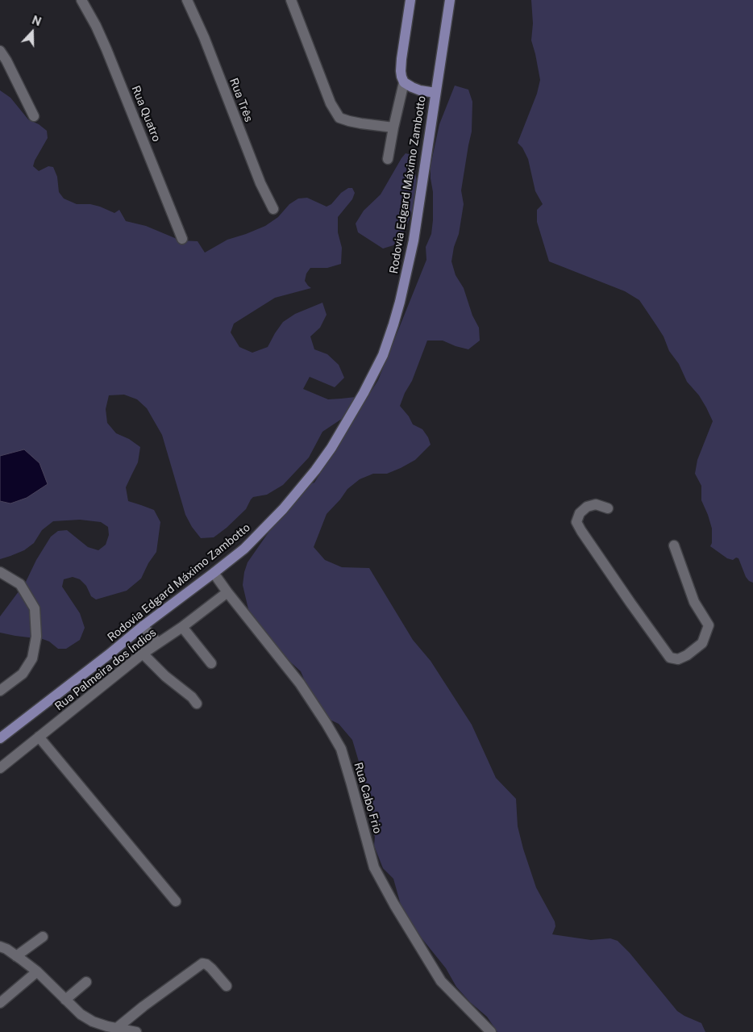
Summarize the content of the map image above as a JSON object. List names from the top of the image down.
{
  "streets": {
    "main road": ["Rodovia Edgard Máximo Zambotto"],
    "street": [
      "Rua Três",
      "Rua Quatro",
      "Rua Palmeira dos Índios",
      "Rua Cabo Frio"
    ]
  },
  "crossings": [
    ["Rodovia Edgard Máximo Zambotto", "Rua Cabo Frio"],
    ["Rua Palmeira dos Índios", "Rua Cabo Frio"]
  ],
  "north": "top"
}
